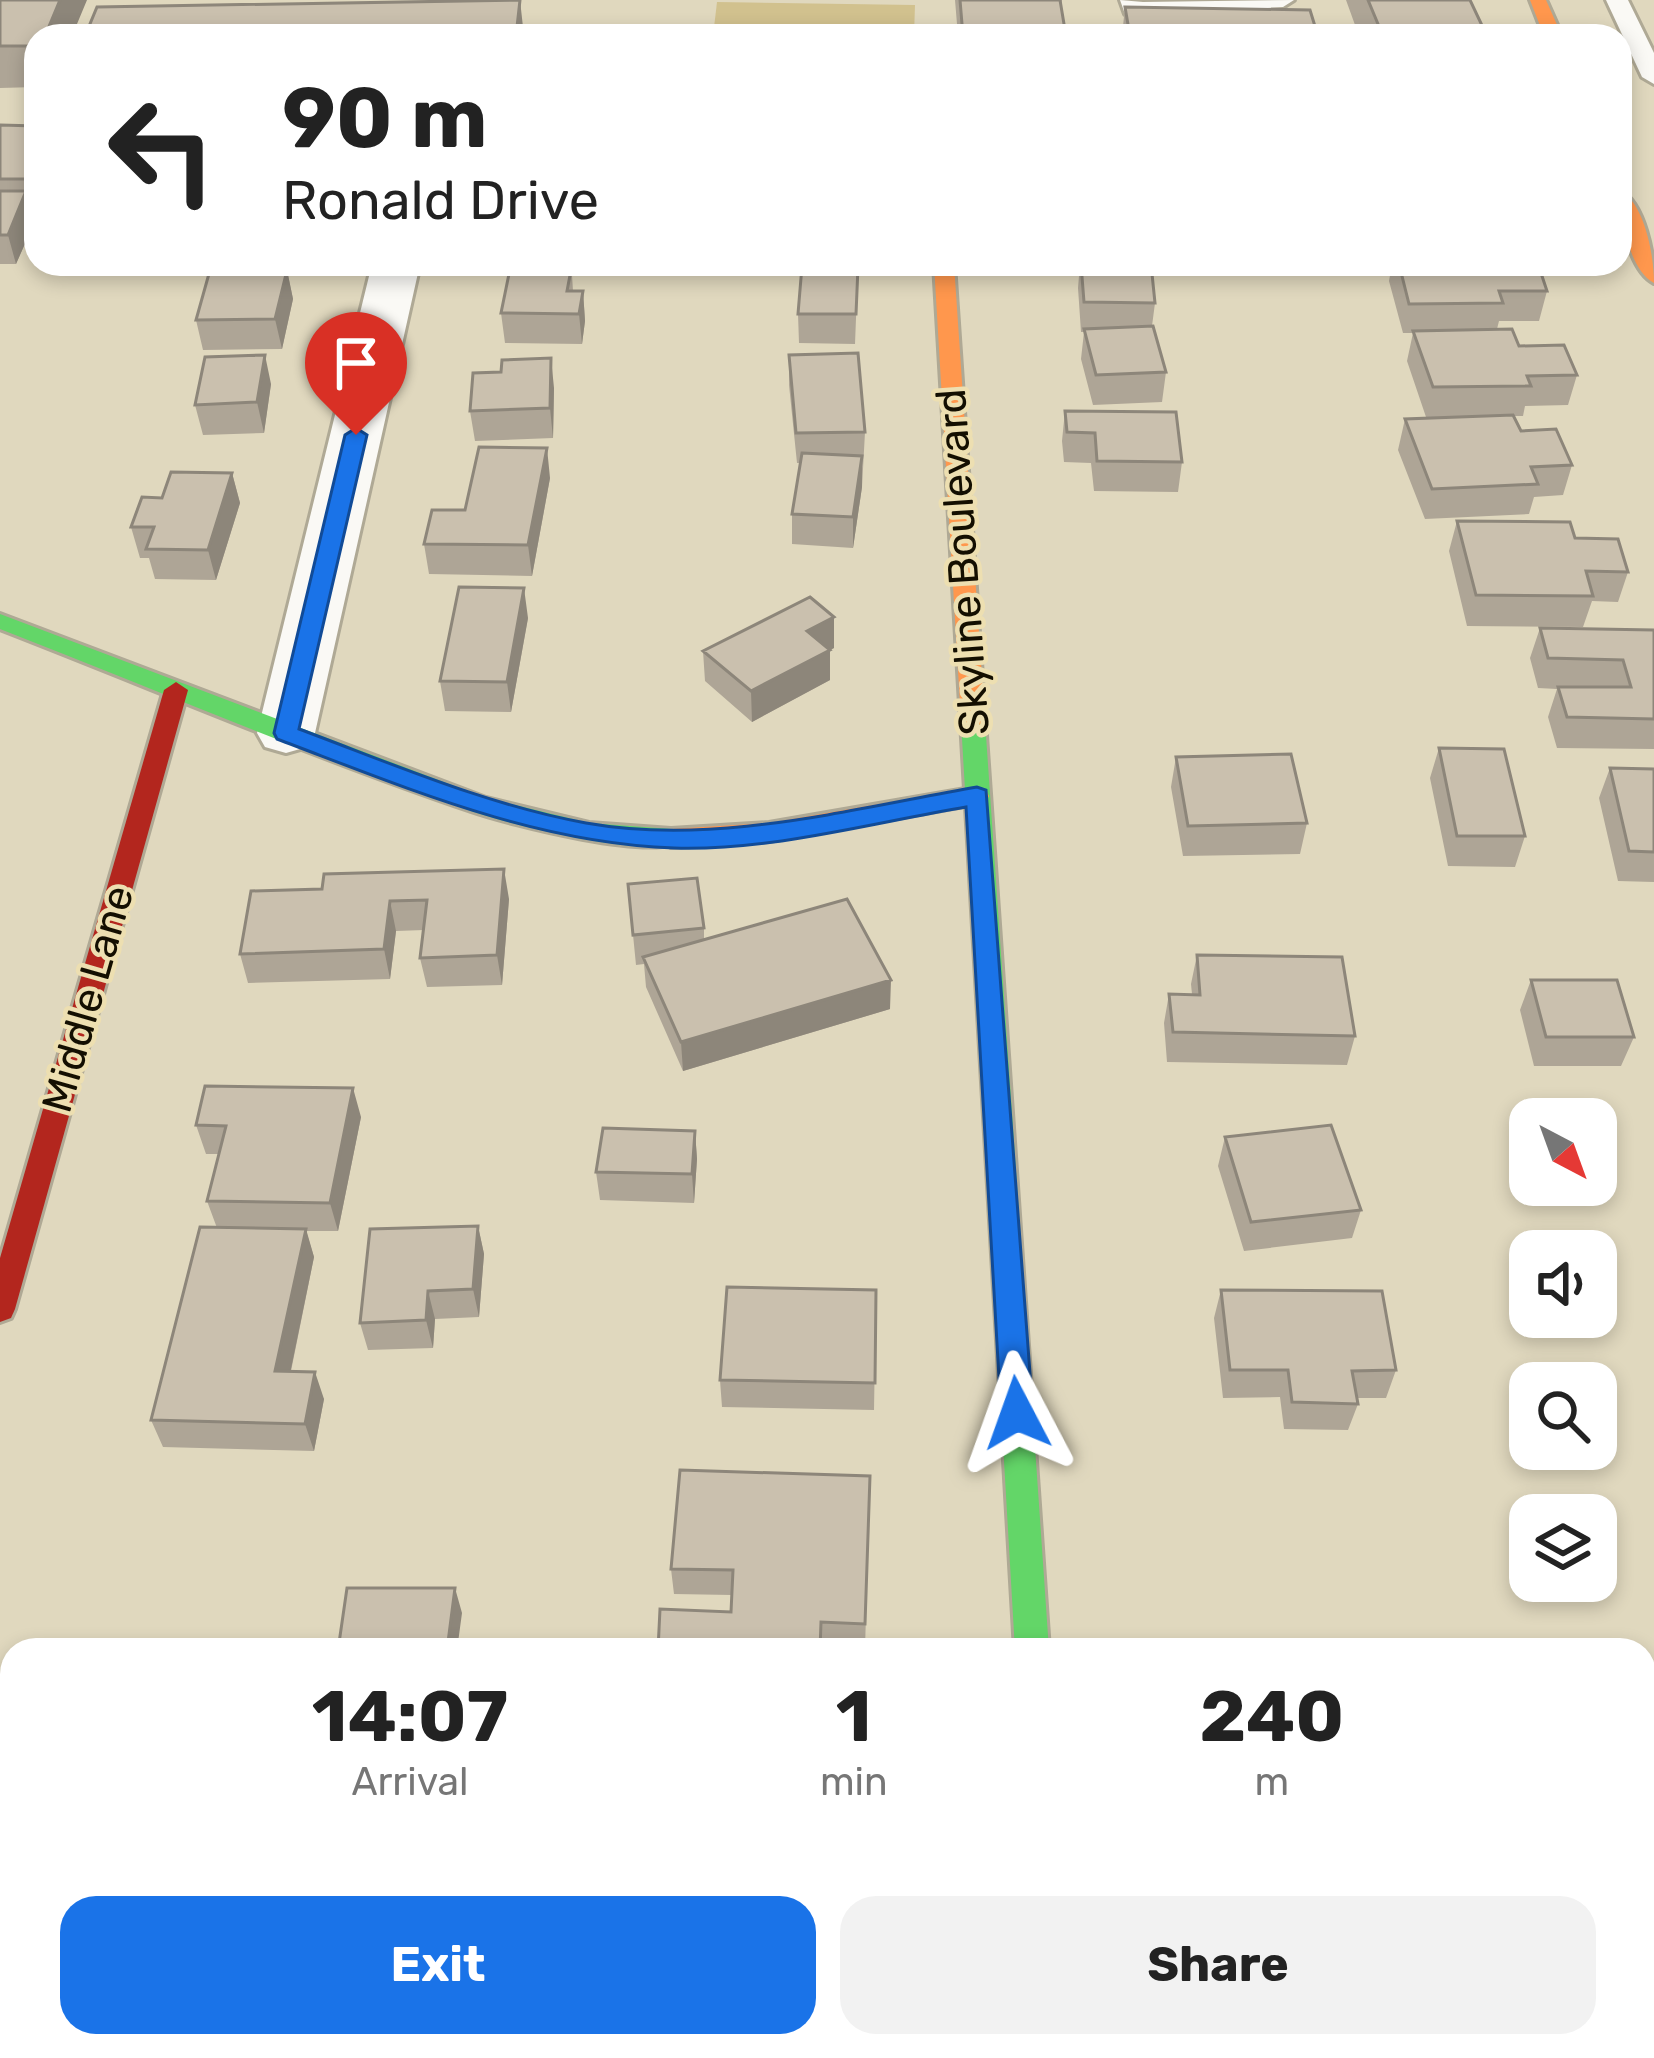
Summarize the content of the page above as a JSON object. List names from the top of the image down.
{
  "streets": {
    "street": ["Skyline Boulevard", "Middle Lane"]
  },
  "north": "bottom right",
  "page": {
    "turn": ["90 m", "Ronald Drive"],
    "eta": [
      "14:07",
      "Arrival",
      "1",
      "min",
      "240",
      "m"
    ],
    "buttons": ["Exit", "Share"]
  }
}
